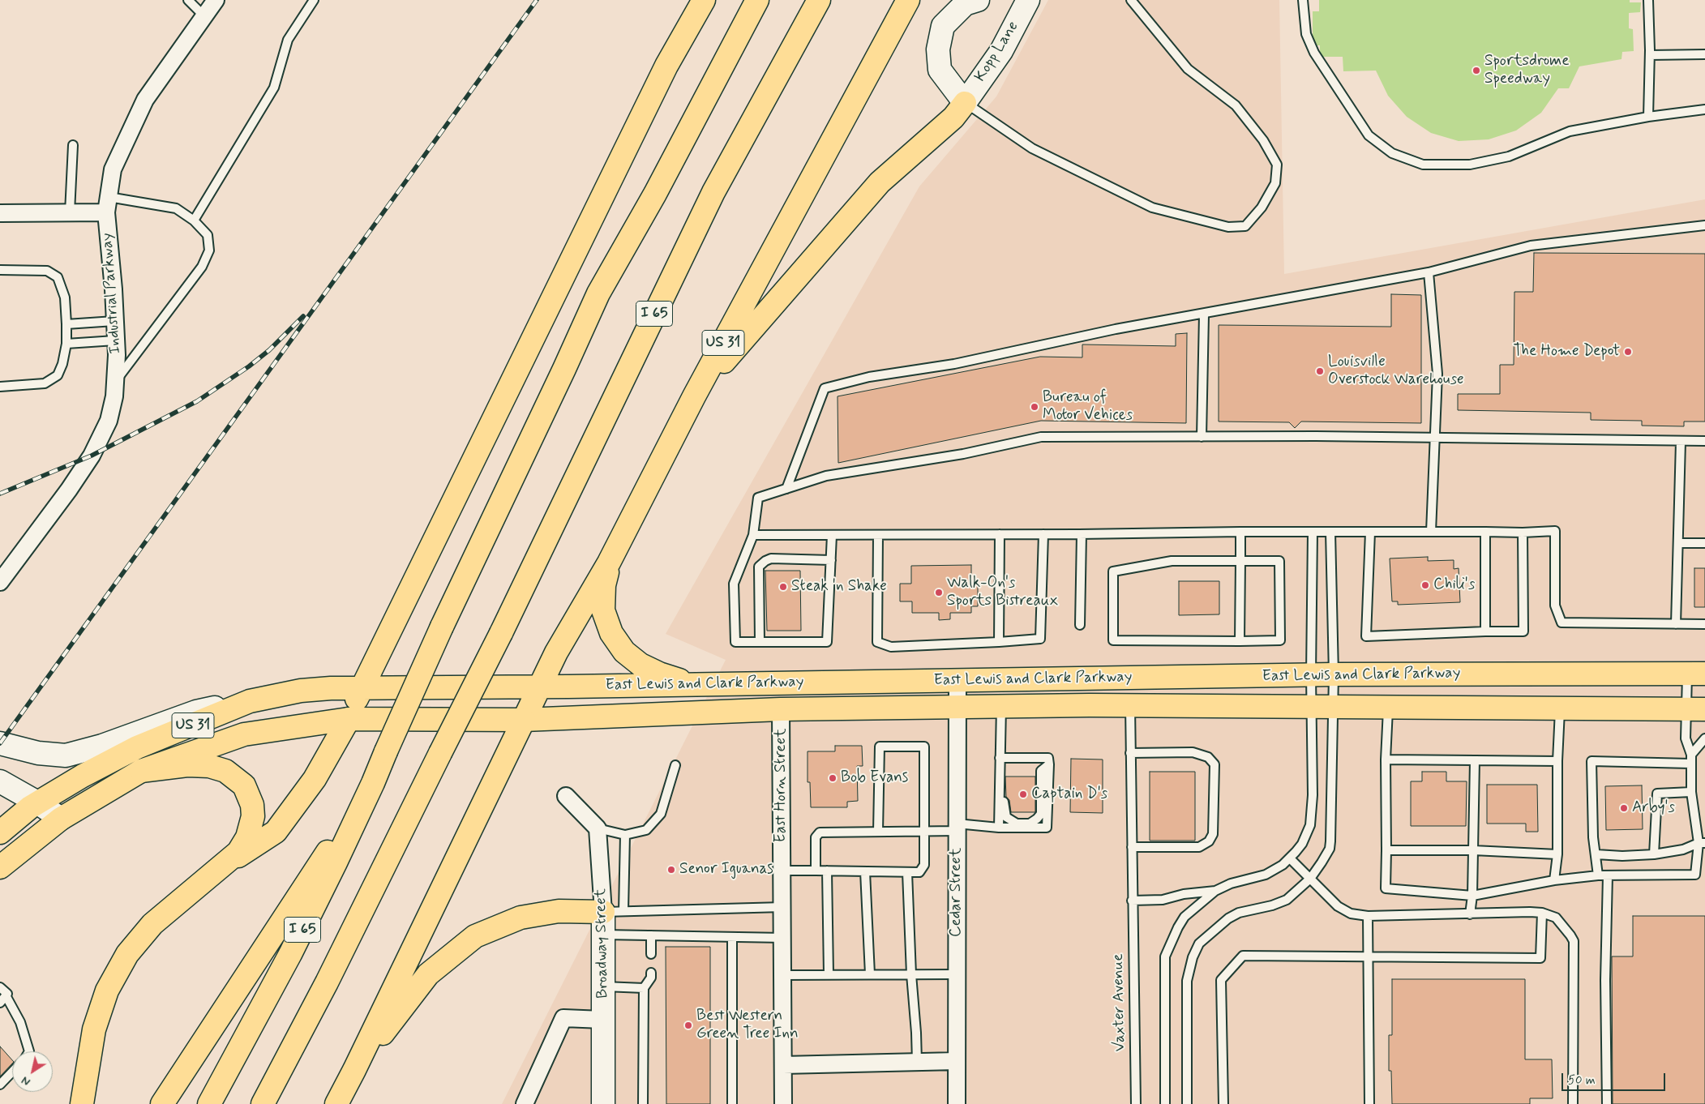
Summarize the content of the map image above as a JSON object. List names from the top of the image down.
{
  "streets": {
    "main road": ["I 65", "US 31", "East Lewis and Clark Parkway"],
    "street": [
      "Kopp Lane",
      "Industrial Parkway",
      "East Horn Street",
      "Cedar Street",
      "Broadway Street"
    ],
    "lane": ["Vaxter Avenue"]
  },
  "crossings": [
    ["US 31", "East Lewis and Clark Parkway"],
    ["East Lewis and Clark Parkway", "East Horn Street"],
    ["East Lewis and Clark Parkway", "Cedar Street"],
    ["East Lewis and Clark Parkway", "Vaxter Avenue"]
  ],
  "places": [
    "Sportsdrome Speedway",
    "The Home Depot",
    "Louisville Overstock Warehouse",
    "Bureau of Motor Vehices",
    "Chili's",
    "Steak 'n Shake",
    "Walk-On's Sports Bistreaux",
    "Bob Evans",
    "Captain D's",
    "Arby's",
    "Senor Iguanas",
    "Best Western Green Tree Inn"
  ],
  "scale_bar": "50 m",
  "north": "bottom left"
}
